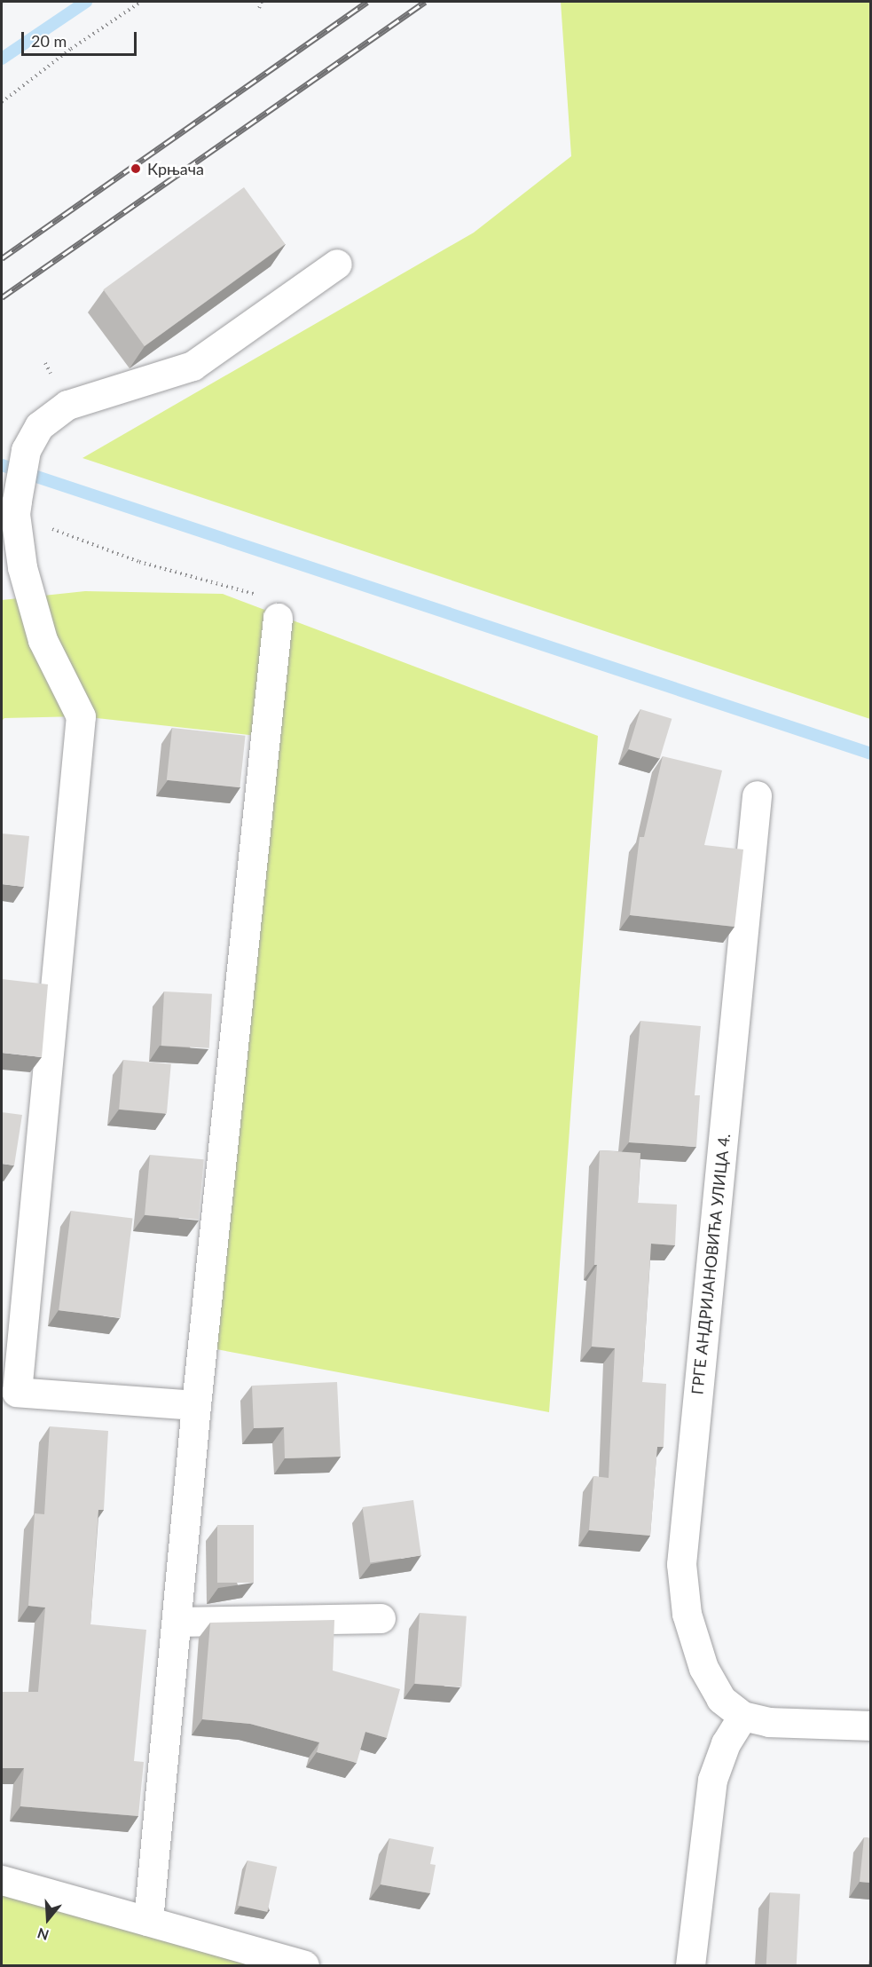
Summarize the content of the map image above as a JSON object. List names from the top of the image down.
{
  "streets": {
    "street": ["ГРГЕ АНДРИЈАНОВИЋА УЛИЦА 4."]
  },
  "places": ["Крњача"],
  "scale_bar": "20 m",
  "north": "bottom"
}
